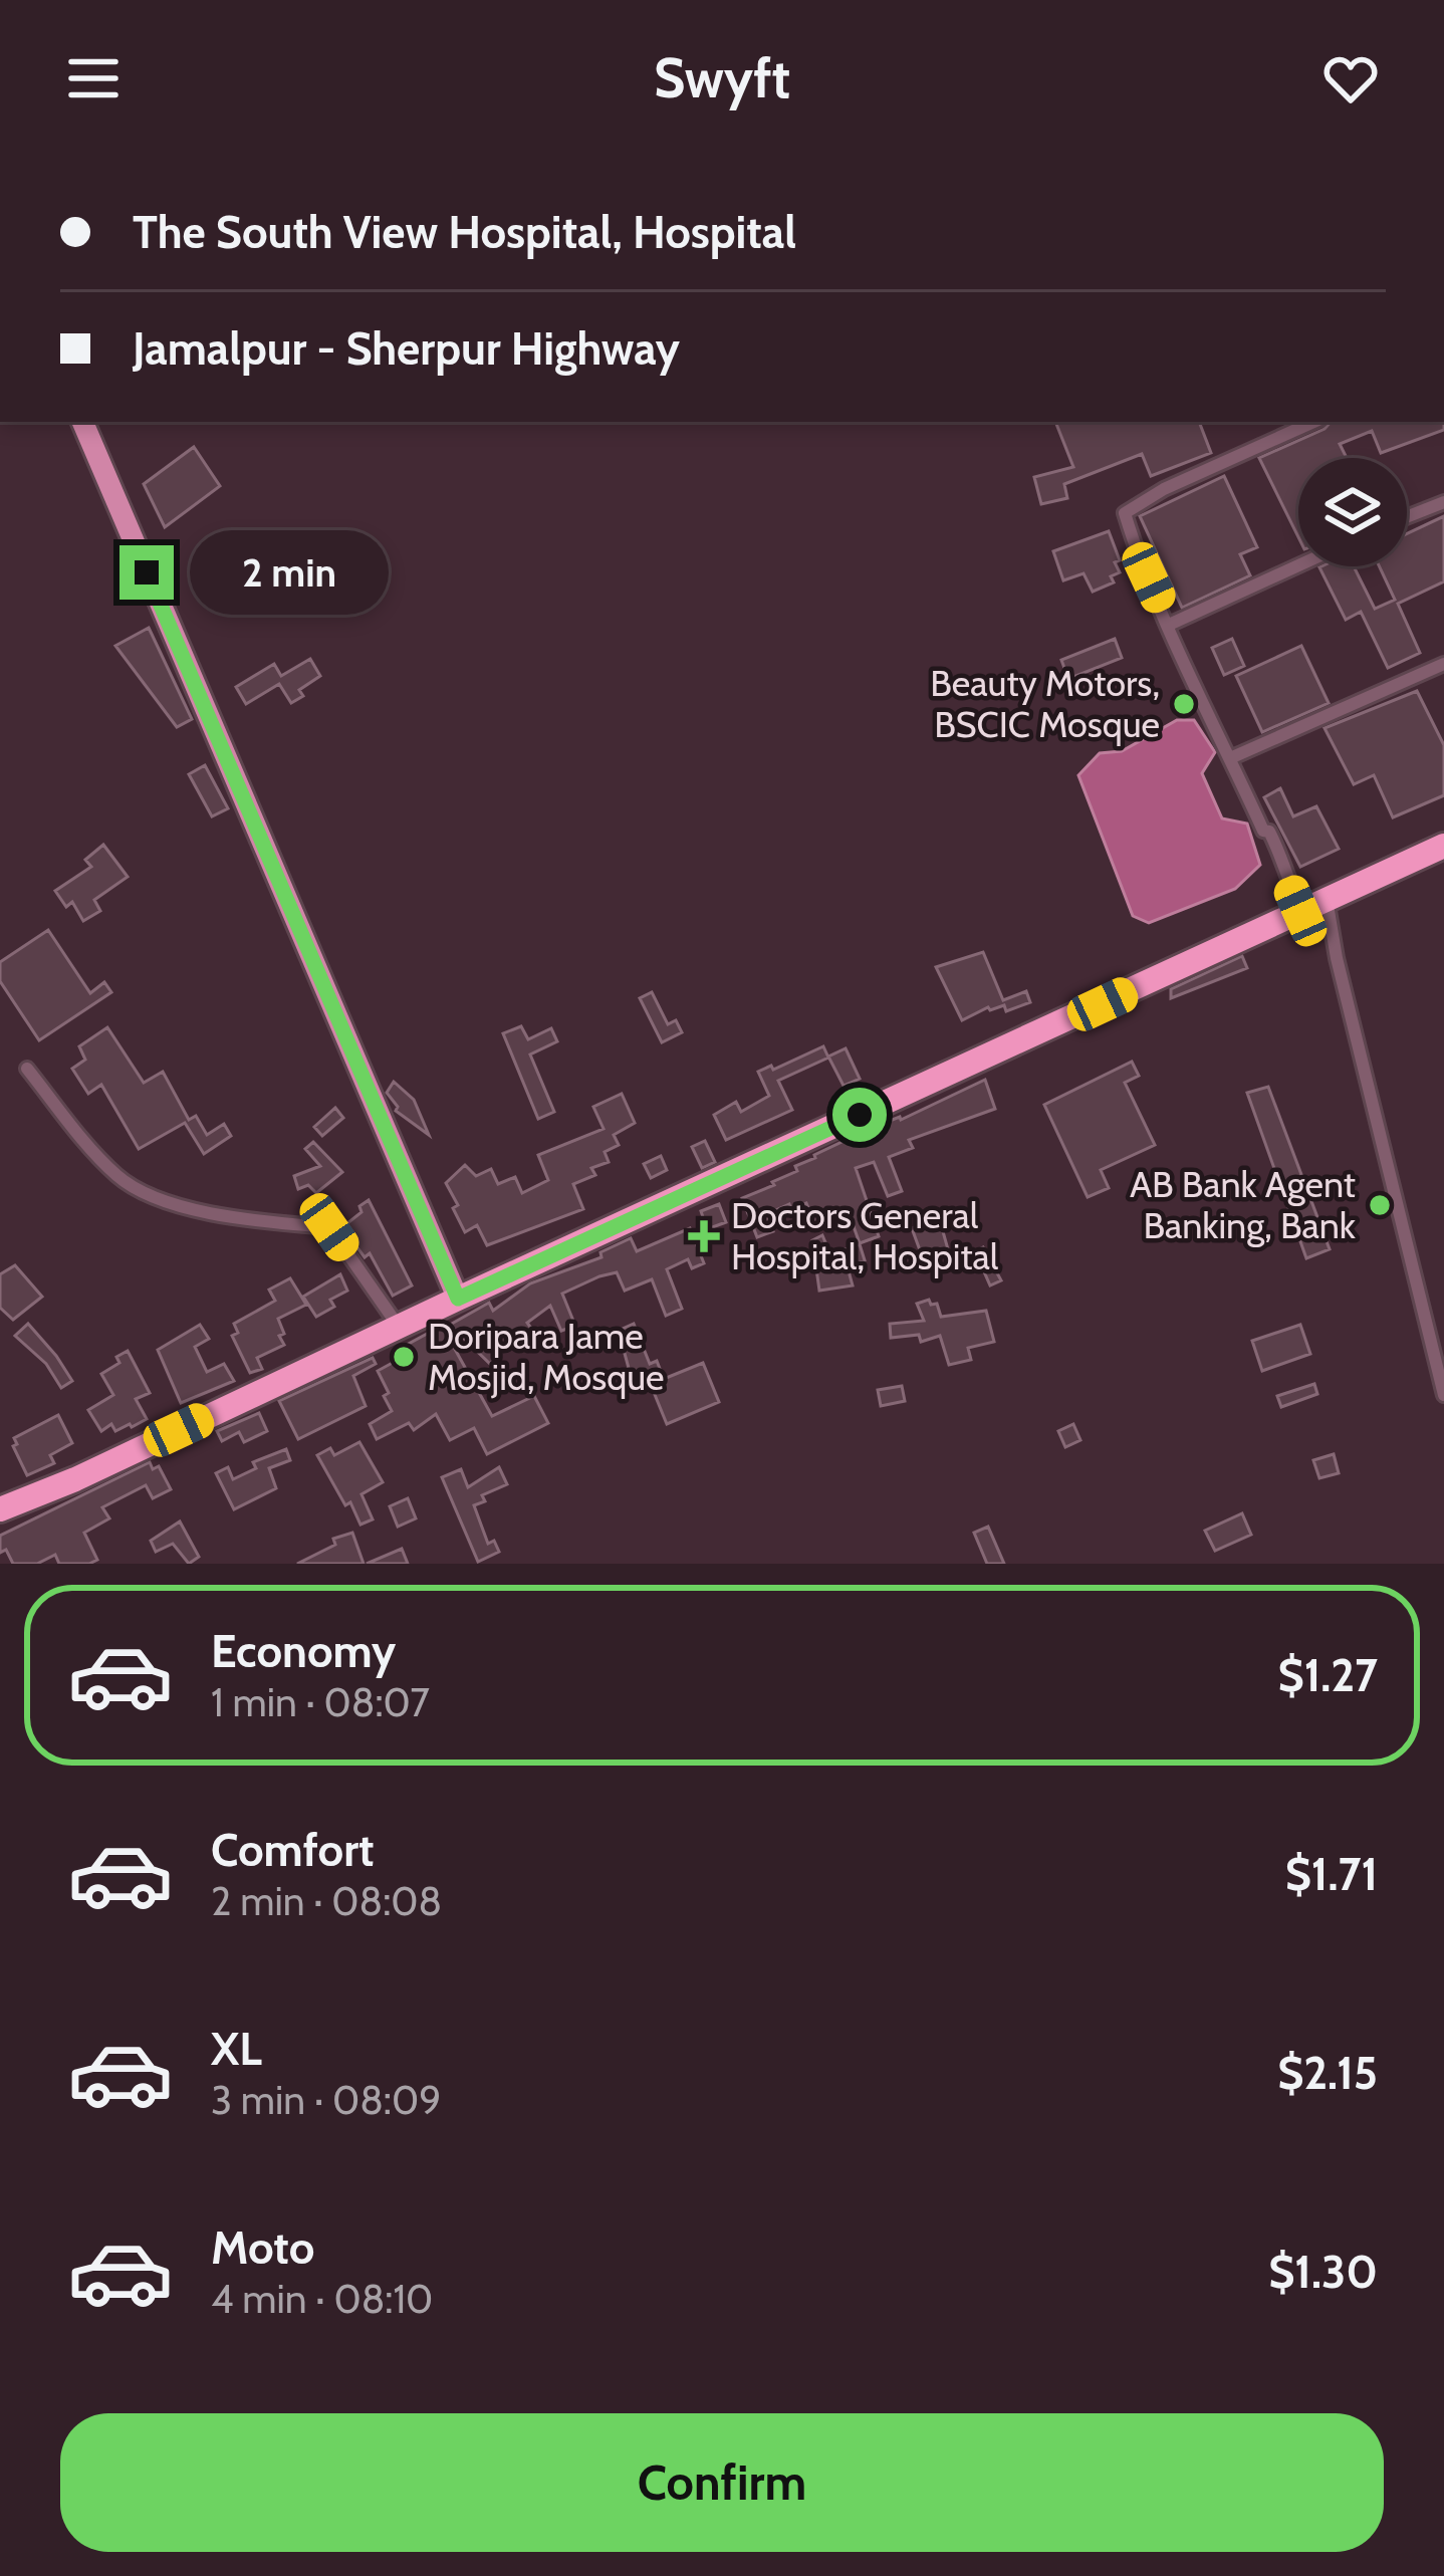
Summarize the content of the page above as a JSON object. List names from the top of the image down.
{
  "places": {
    "other": ["Beauty Motors, BSCIC Mosque", "AB Bank Agent Banking, Bank", "Doripara Jame Mosjid, Mosque"],
    "health": ["Doctors General Hospital, Hospital"]
  },
  "page": {
    "header": "Swyft",
    "banner": ["The South View Hospital, Hospital", "Jamalpur - Sherpur Highway"],
    "bubble": "2 min",
    "list": [
      {
        "name": "Economy",
        "note": "1 min · 08:07",
        "value": "$1.27"
      },
      {
        "name": "Comfort",
        "note": "2 min · 08:08",
        "value": "$1.71"
      },
      {
        "name": "XL",
        "note": "3 min · 08:09",
        "value": "$2.15"
      },
      {
        "name": "Moto",
        "note": "4 min · 08:10",
        "value": "$1.30"
      }
    ],
    "buttons": "Confirm"
  }
}
